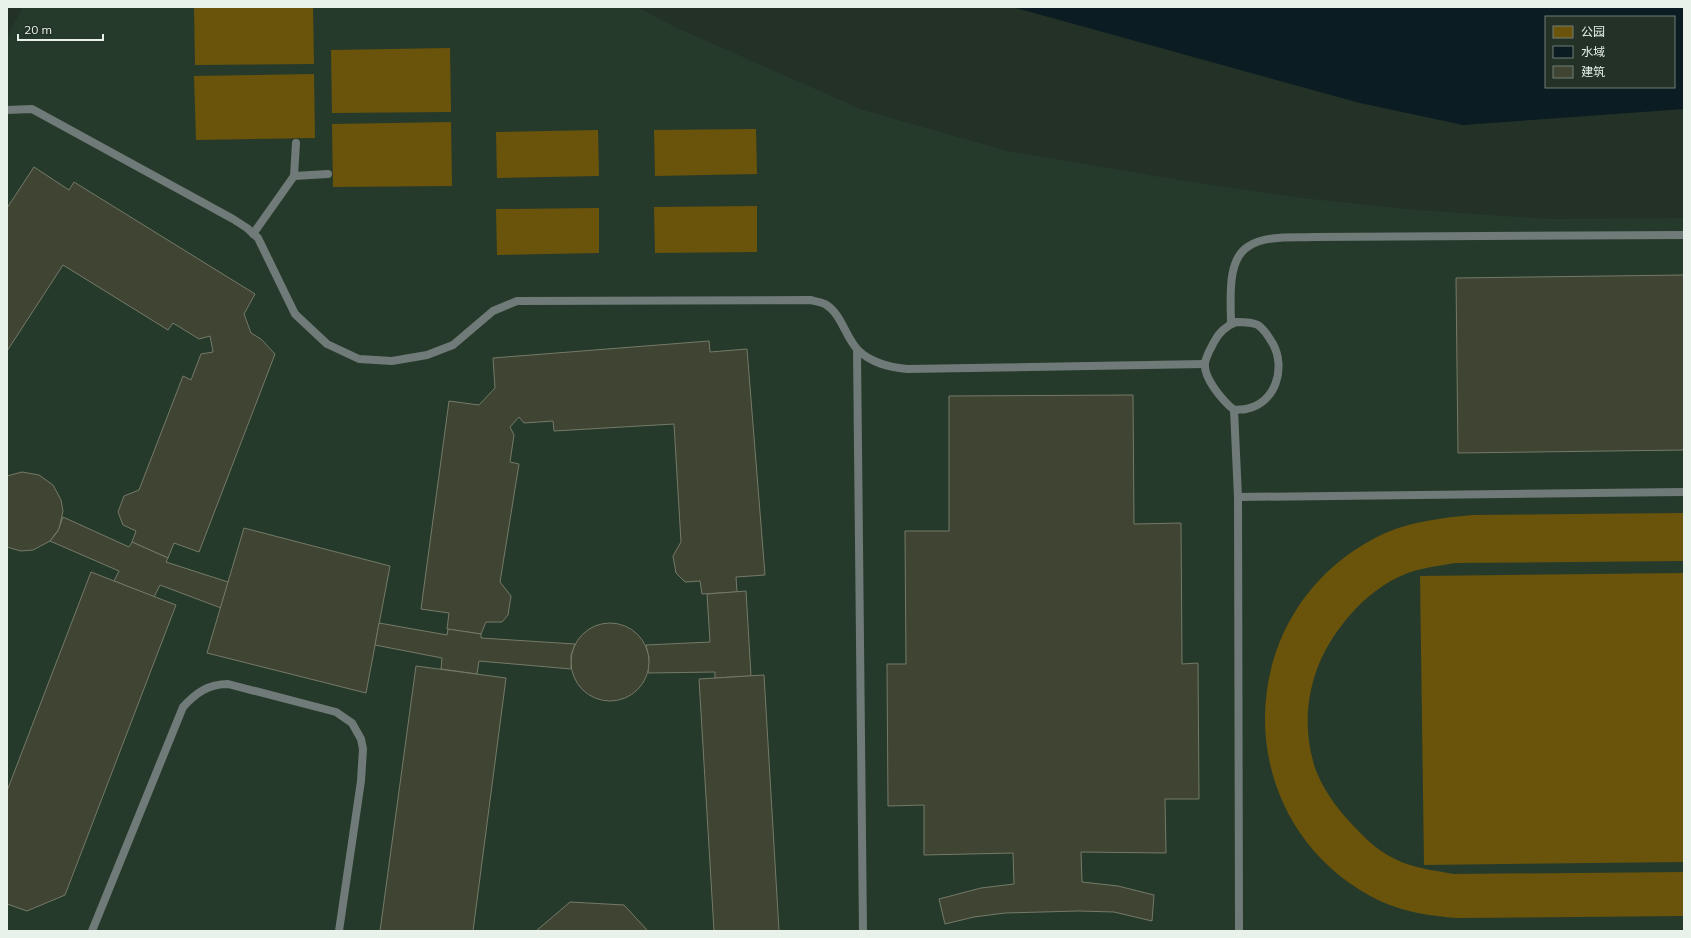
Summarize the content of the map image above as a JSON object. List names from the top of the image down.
{
  "legend": ["公园", "水域", "建筑"],
  "scale_bar": "20 m"
}
